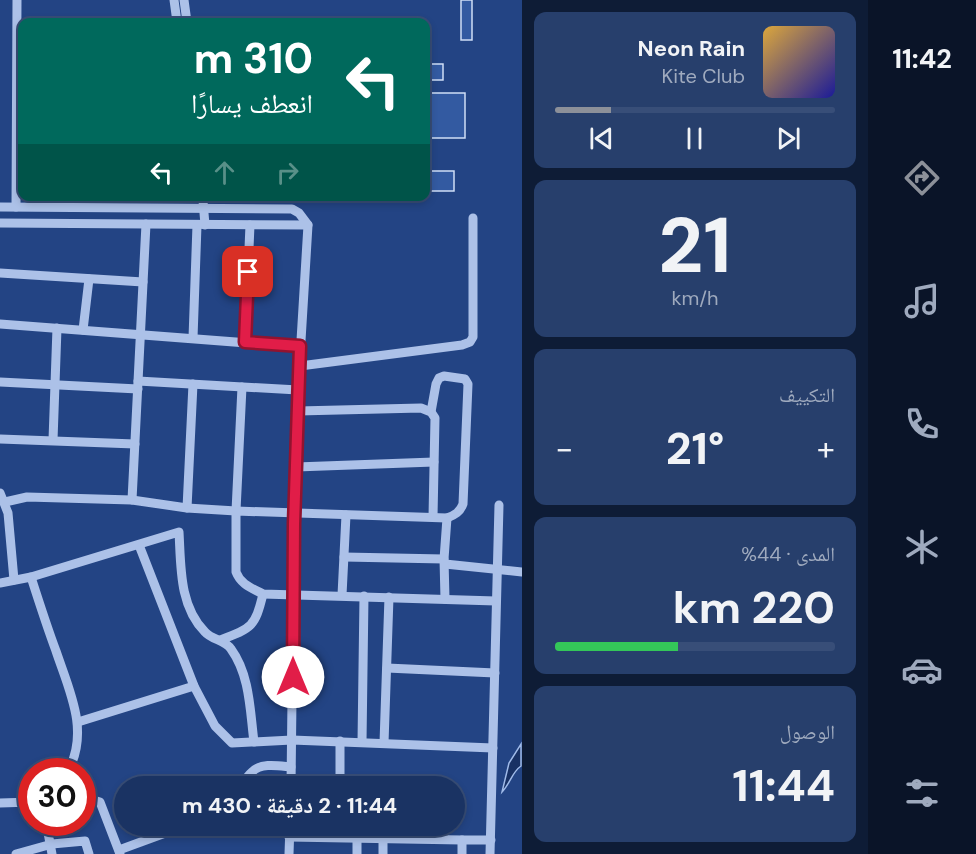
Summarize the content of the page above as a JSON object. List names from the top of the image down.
{
  "page": {
    "tabs": "11:42",
    "turn": ["310 m", "انعطف يسارًا"],
    "song": ["Neon Rain", "Kite Club"],
    "tile": [
      ["21", "km/h"],
      "التكييف",
      ["المدى · 44%", "220 km"],
      ["الوصول", "11:44"]
    ],
    "heat": ["−", "21°", "+"],
    "limit": "30",
    "trip": "11:44 · 2 دقيقة · 430 m"
  }
}
